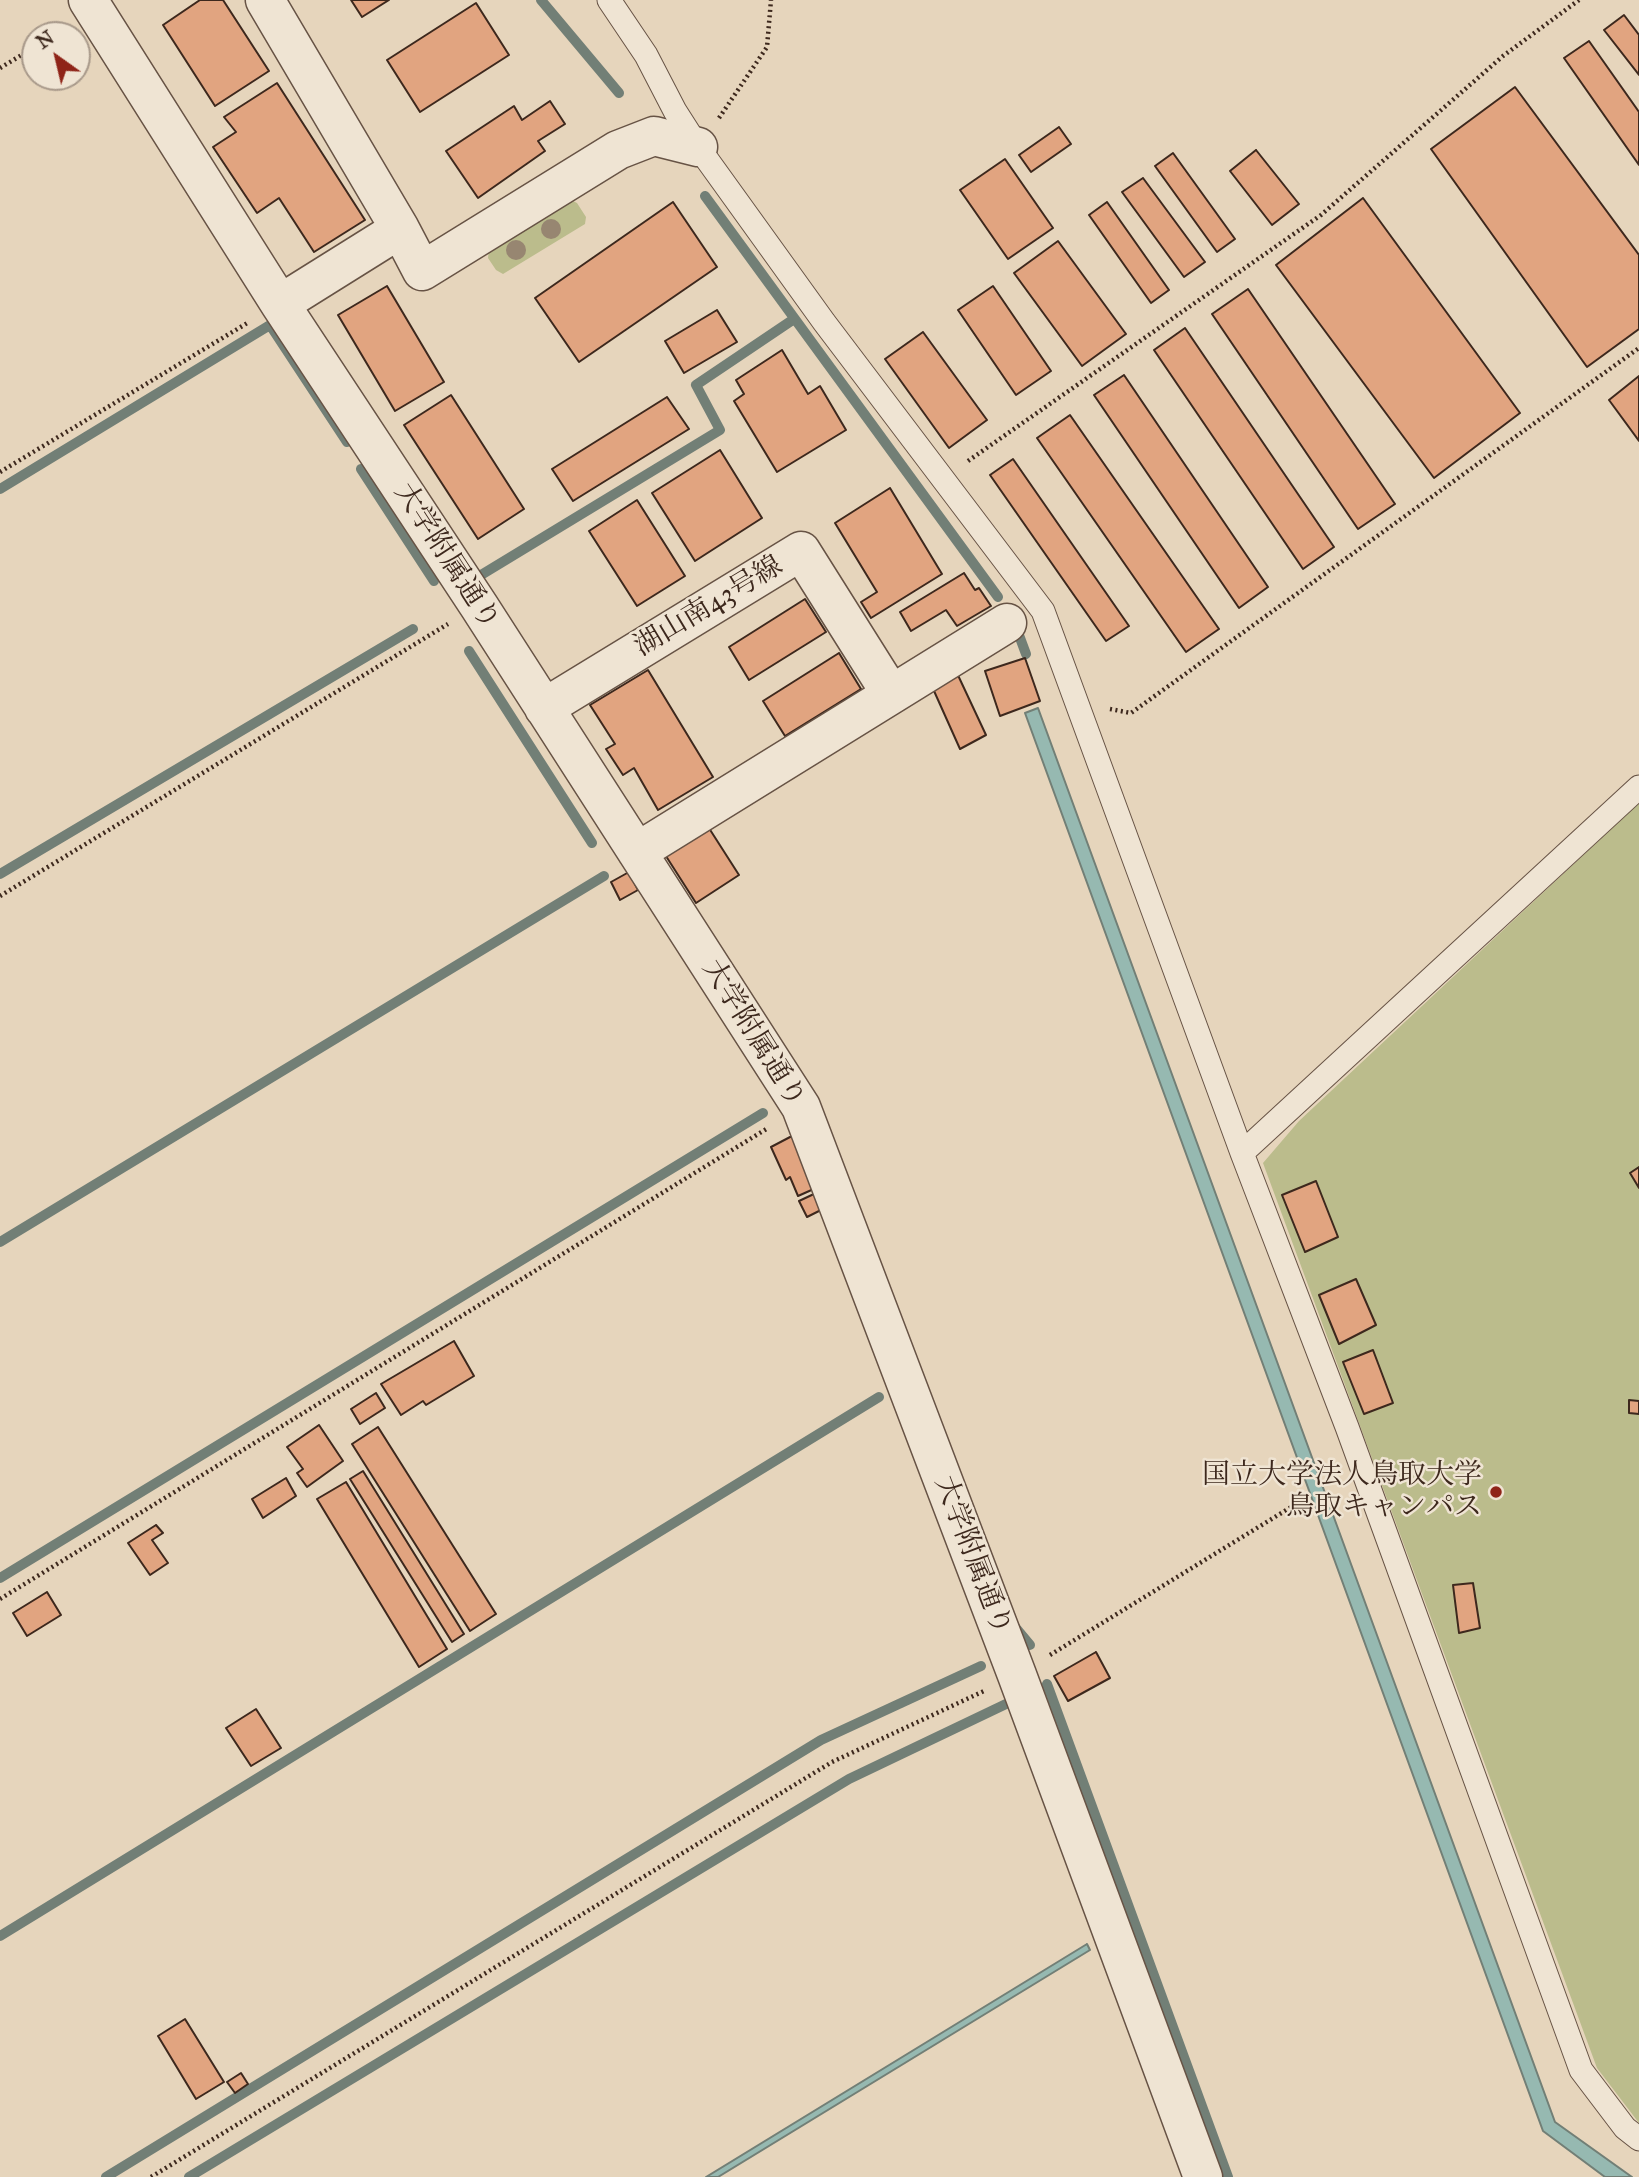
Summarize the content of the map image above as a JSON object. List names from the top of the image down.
{
  "streets": {
    "street": ["大学附属通り", "湖山南43号線"]
  },
  "crossings": [
    ["大学附属通り", "湖山南43号線"]
  ],
  "places": ["国立大学法人鳥取大学 鳥取キャンパス"],
  "north": "top left"
}
